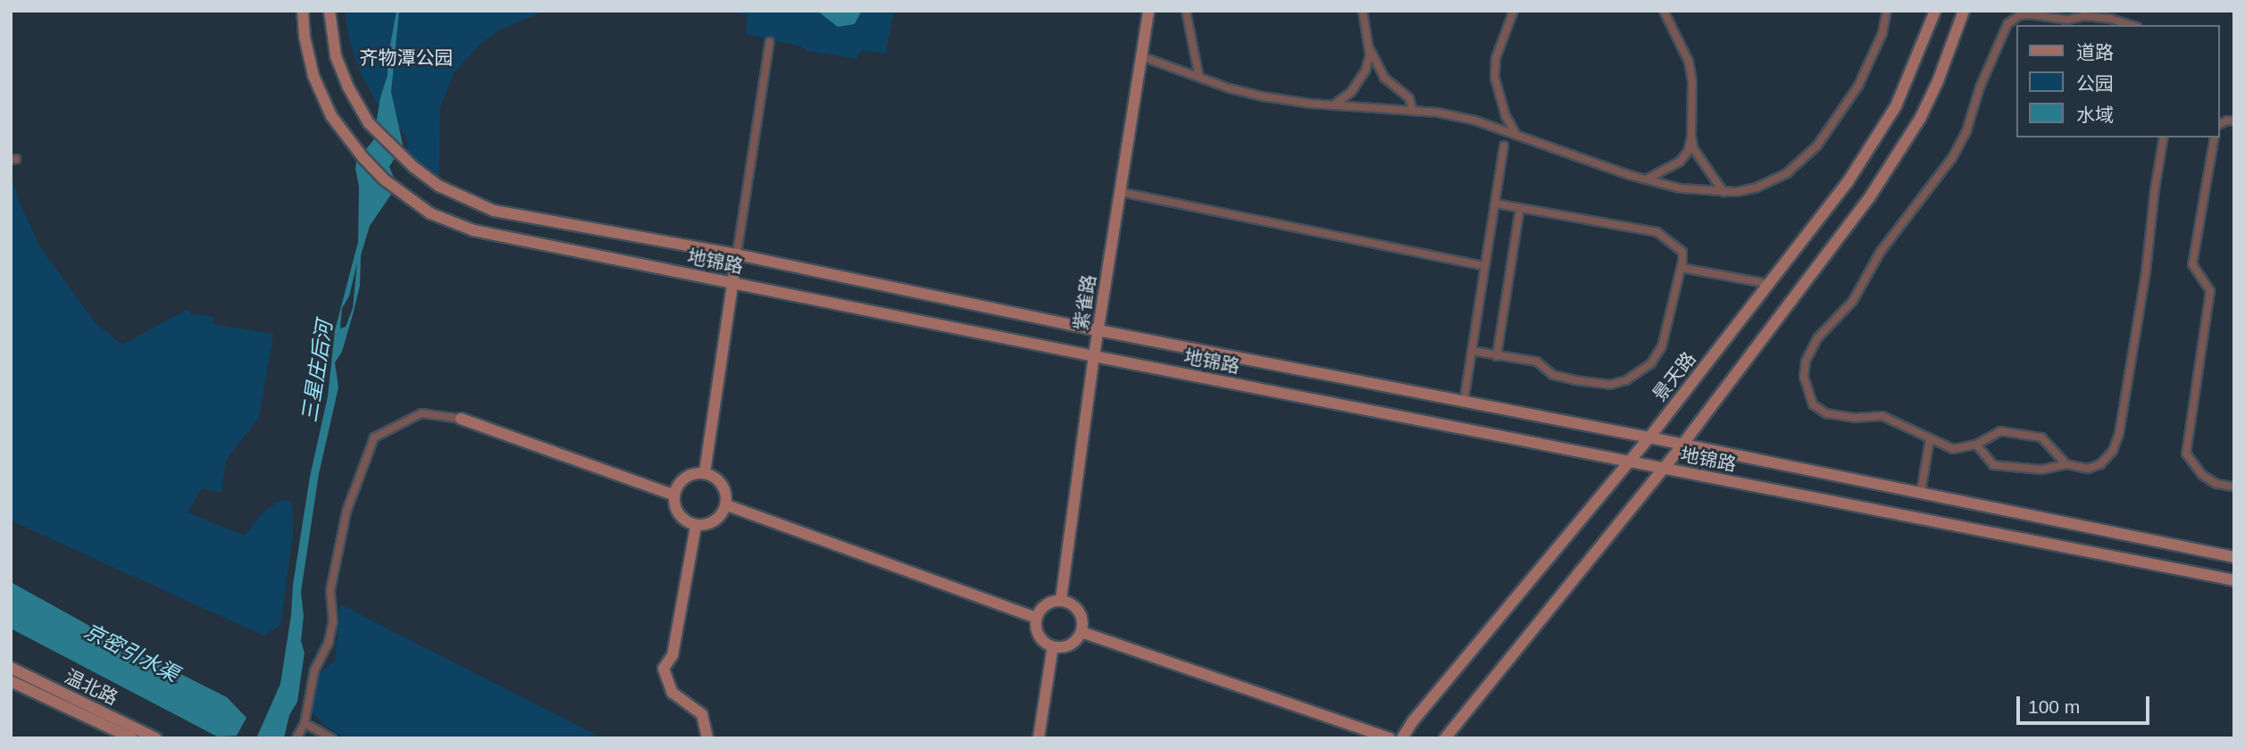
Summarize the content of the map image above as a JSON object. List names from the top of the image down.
{
  "streets": {
    "street": [
      "地锦路",
      "紫雀路",
      "景天路",
      "温北路"
    ]
  },
  "crossings": [
    ["地锦路", "紫雀路"],
    ["地锦路", "景天路"]
  ],
  "water": ["三星庄后河", "京密引水渠"],
  "parks": ["齐物潭公园"],
  "legend": ["道路", "公园", "水域"],
  "scale_bar": "100 m"
}
